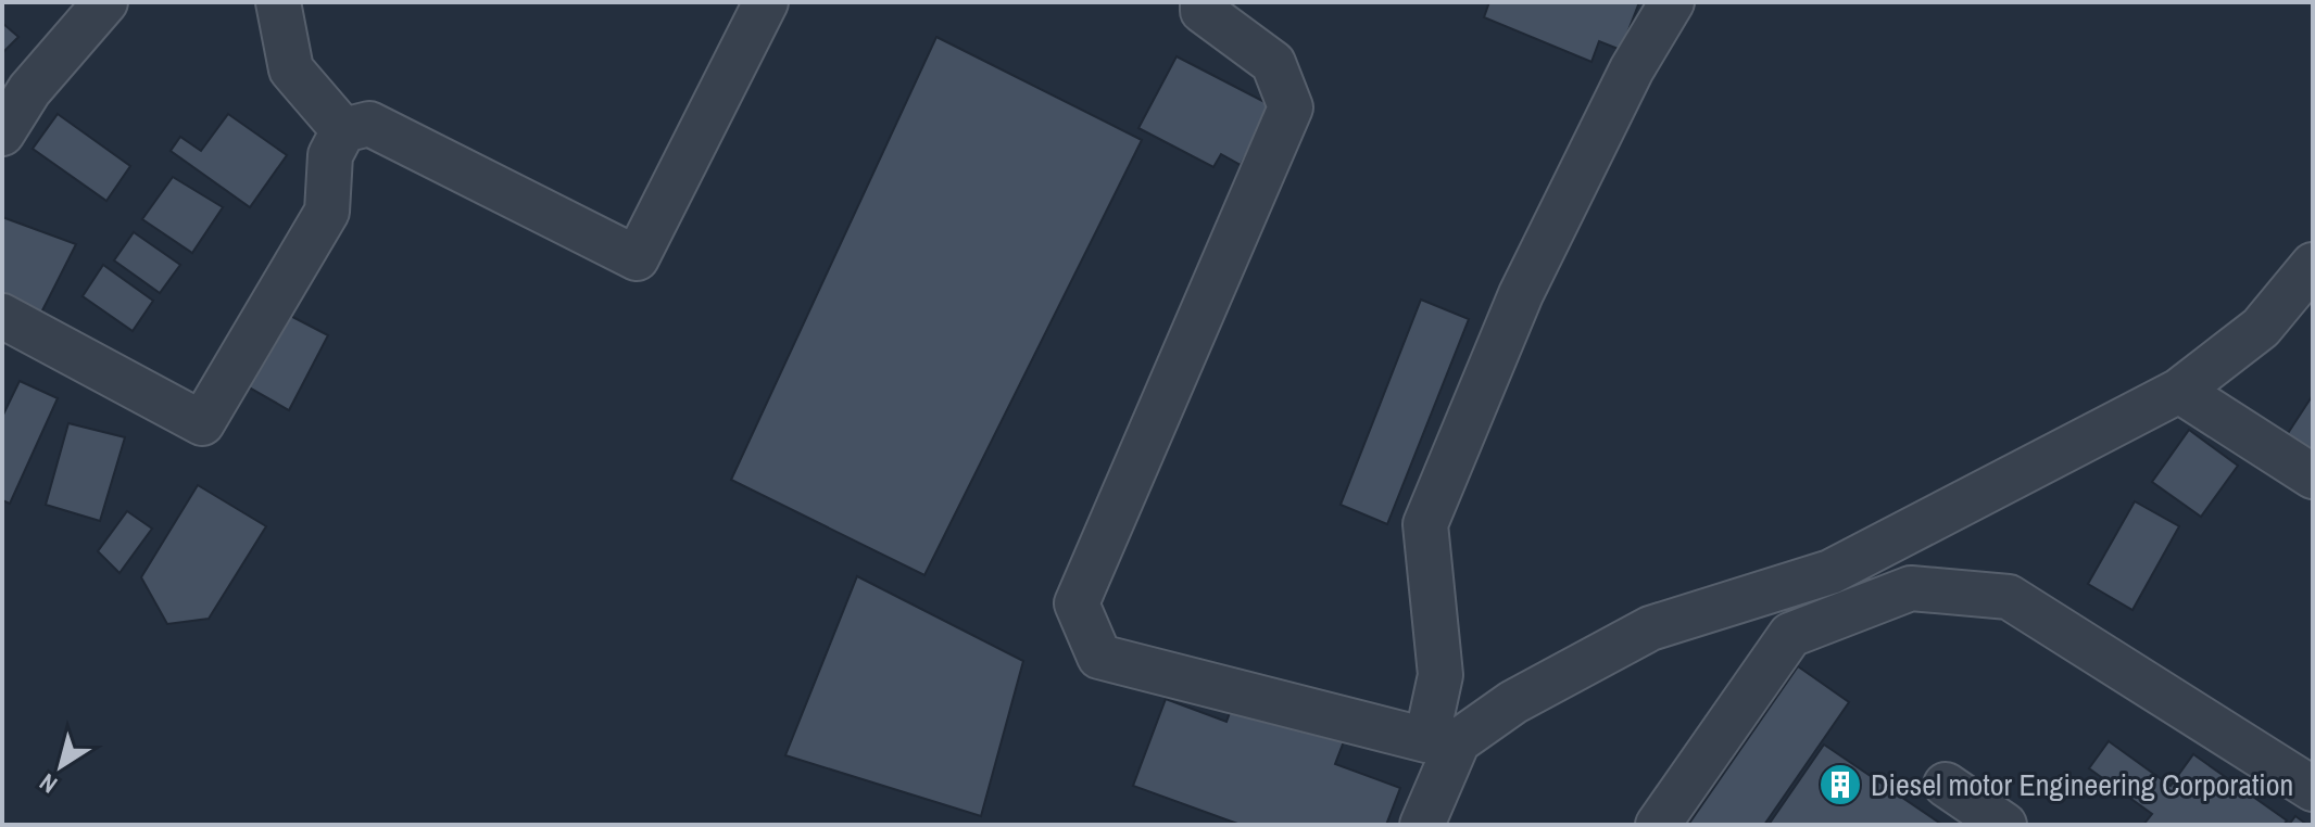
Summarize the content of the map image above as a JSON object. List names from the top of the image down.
{
  "places": {
    "building": ["Diesel motor Engineering Corporation"]
  },
  "north": "bottom left"
}
